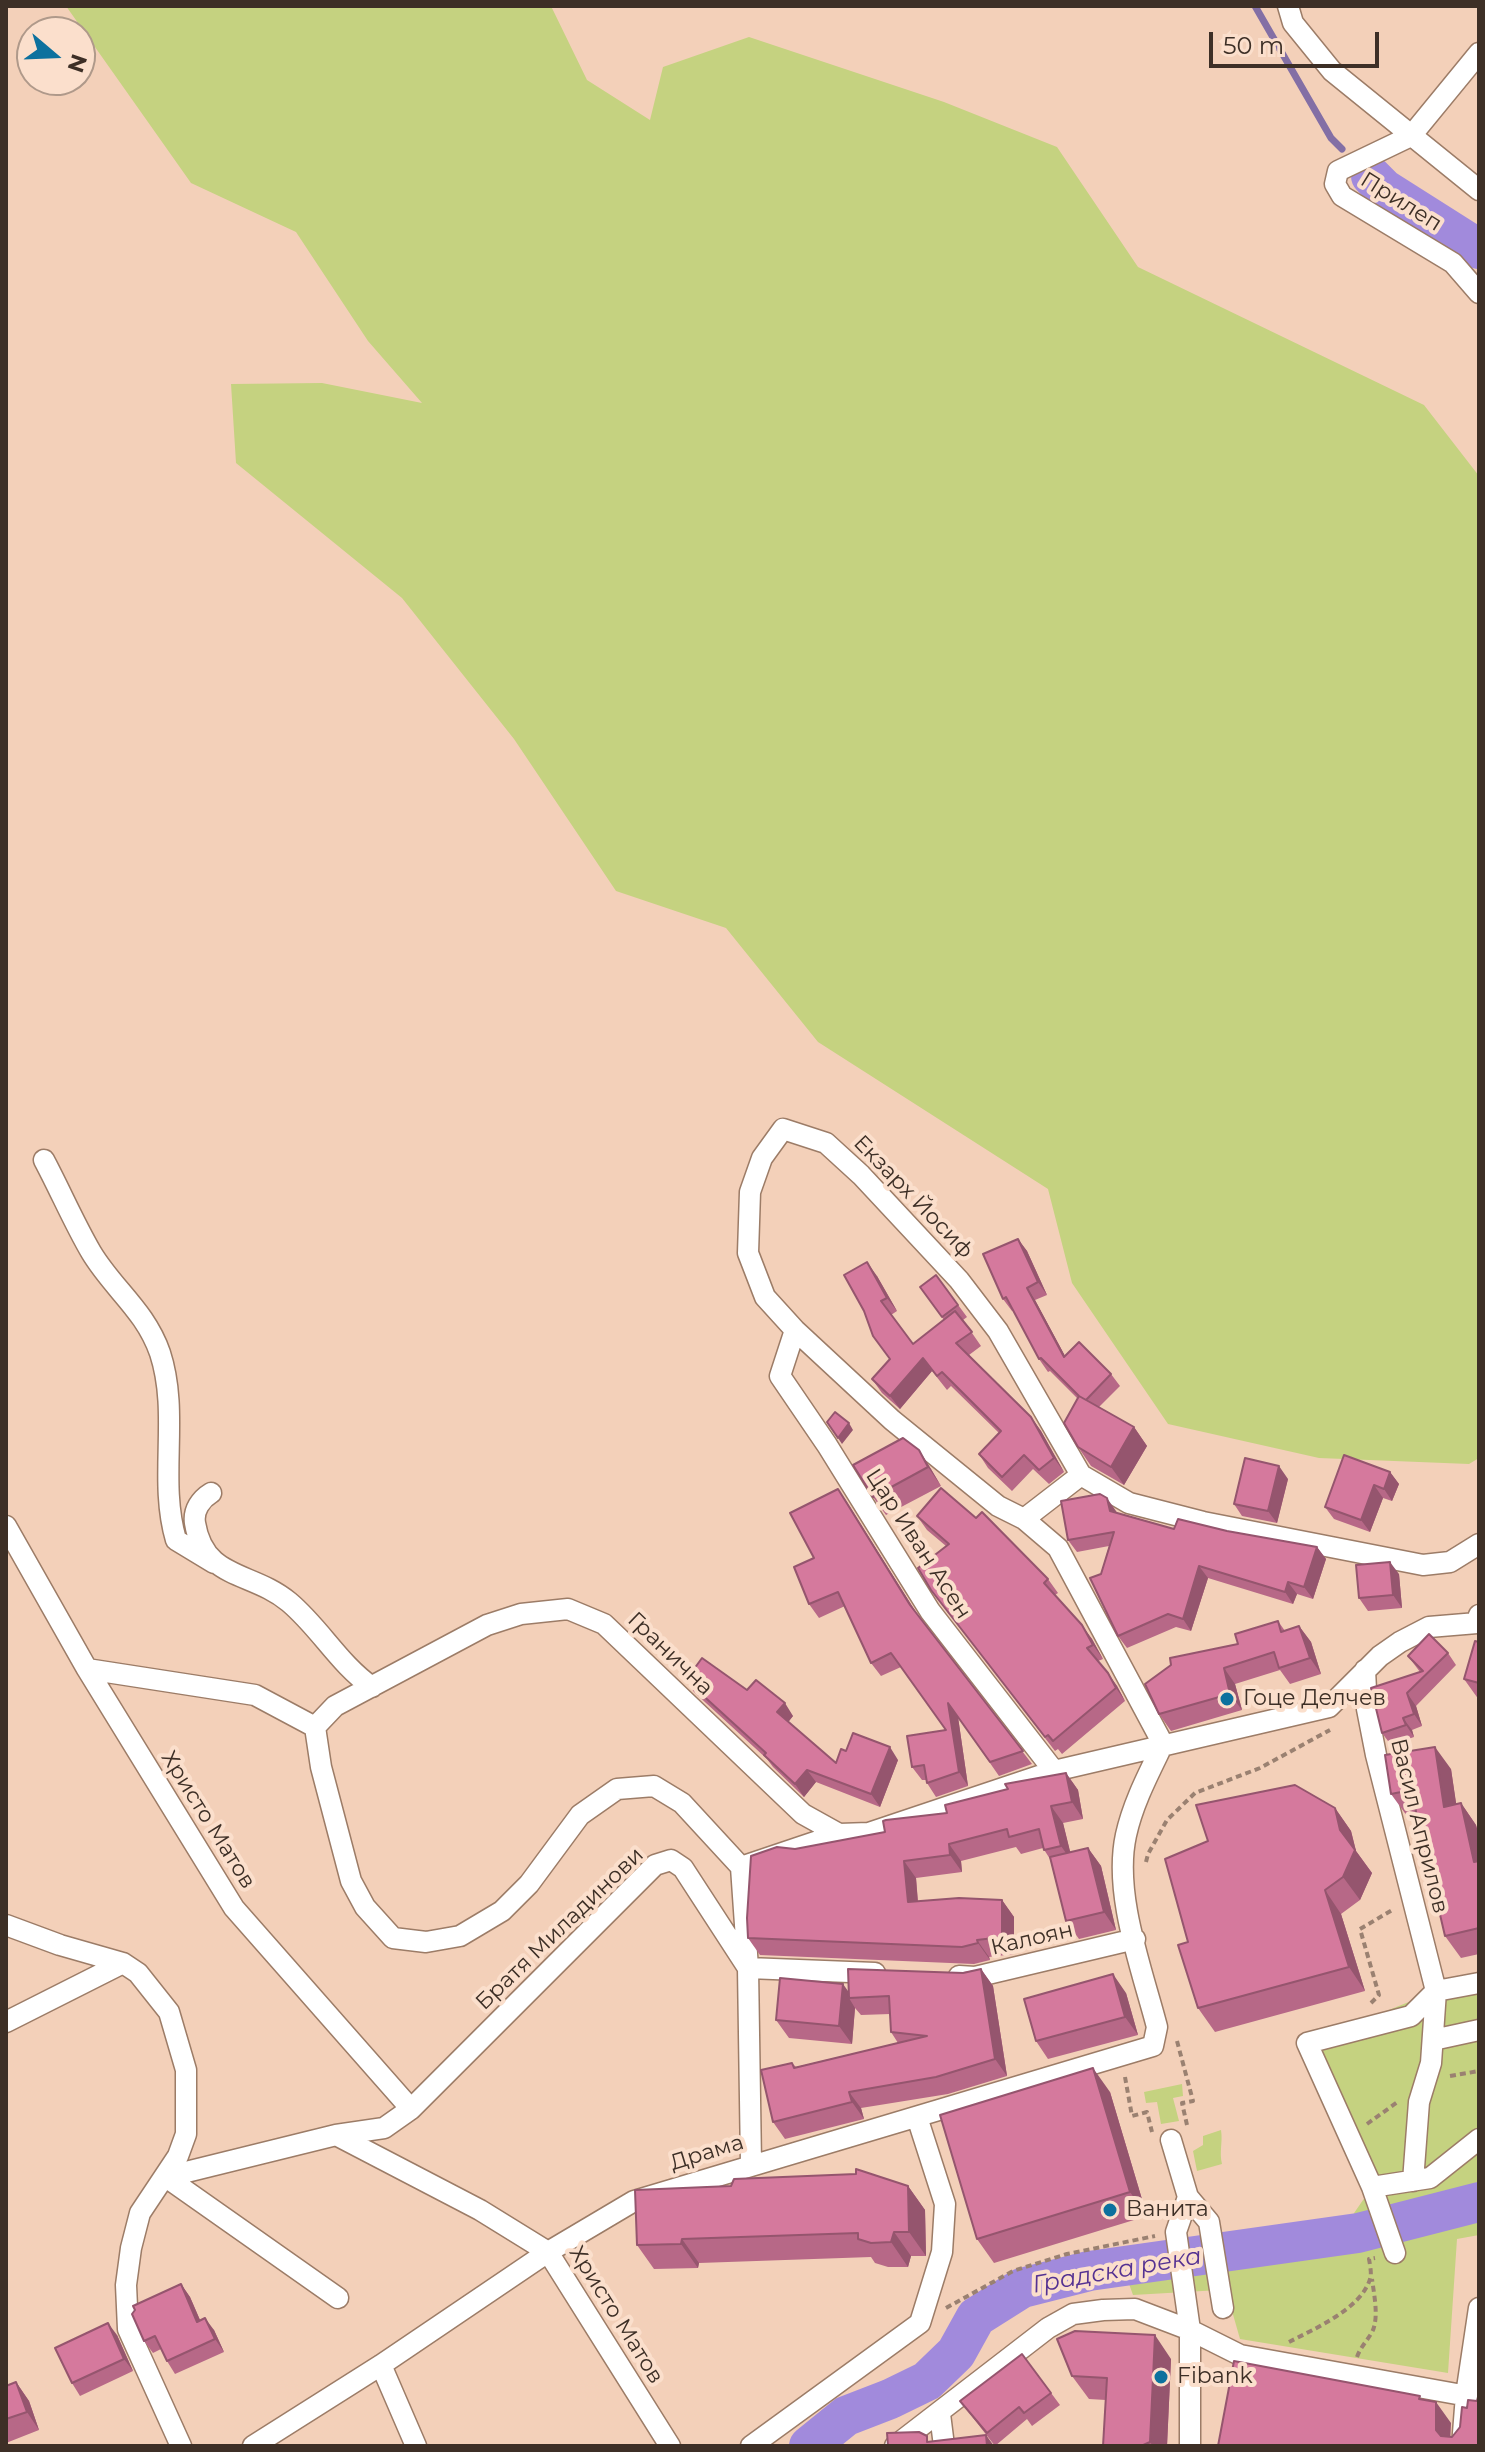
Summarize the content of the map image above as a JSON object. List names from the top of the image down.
{
  "streets": {
    "street": [
      "Прилеп",
      "Екзарх Йосиф",
      "Цар Иван Асен",
      "Гранична",
      "Христо Матов",
      "Васил Априлов",
      "Братя Миладинови",
      "Калоян",
      "Драма"
    ]
  },
  "crossings": [
    ["Екзарх Йосиф", "Цар Иван Асен"],
    ["Христо Матов", "Братя Миладинови"],
    ["Христо Матов", "Драма"]
  ],
  "water": ["Градска река"],
  "places": ["Гоце Делчев", "Ванита", "Fibank"],
  "scale_bar": "50 m",
  "north": "right"
}
